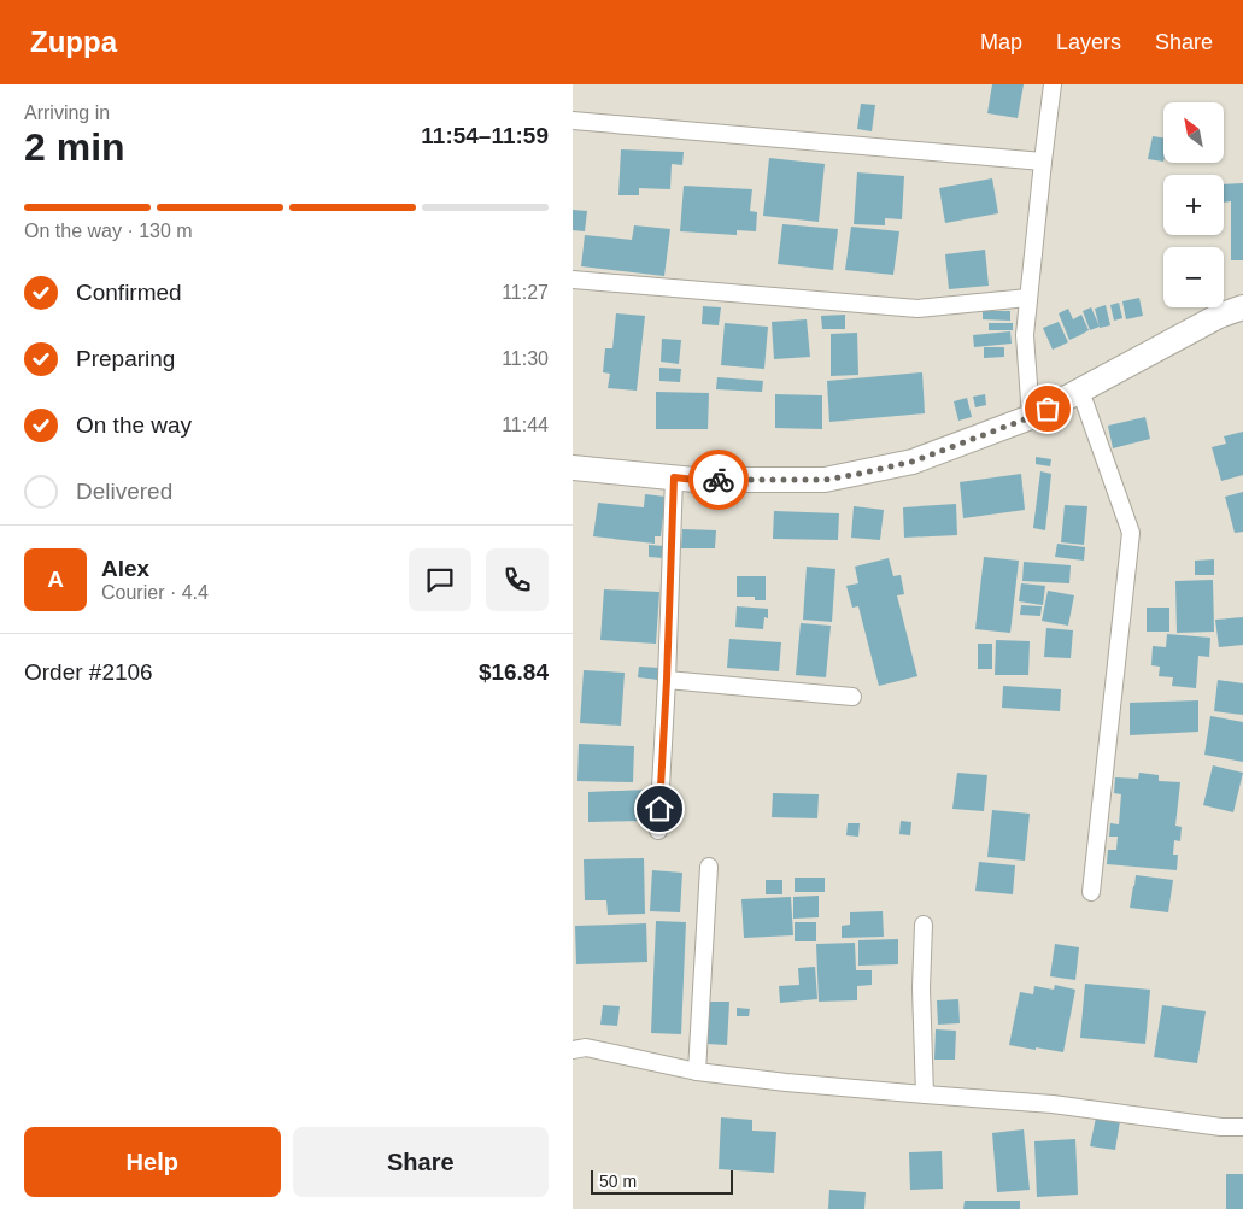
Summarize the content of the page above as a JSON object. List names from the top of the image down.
{
  "scale_bar": "50 m",
  "north": "top left",
  "page": {
    "header": "Zuppa",
    "nav": ["Map", "Layers", "Share"],
    "heading": ["2 min", "Arriving in", "11:54–11:59"],
    "panel": [
      "Alex",
      "Courier · 4.4",
      "Order #2106",
      "$16.84"
    ],
    "map_buttons": ["+", "−"],
    "bar": "On the way · 130 m",
    "list": [
      ["Confirmed", "11:27"],
      ["Preparing", "11:30"],
      ["On the way", "11:44"],
      "Delivered"
    ],
    "round": "A",
    "buttons": ["Help", "Share"],
    "scale": "50 m"
  }
}
